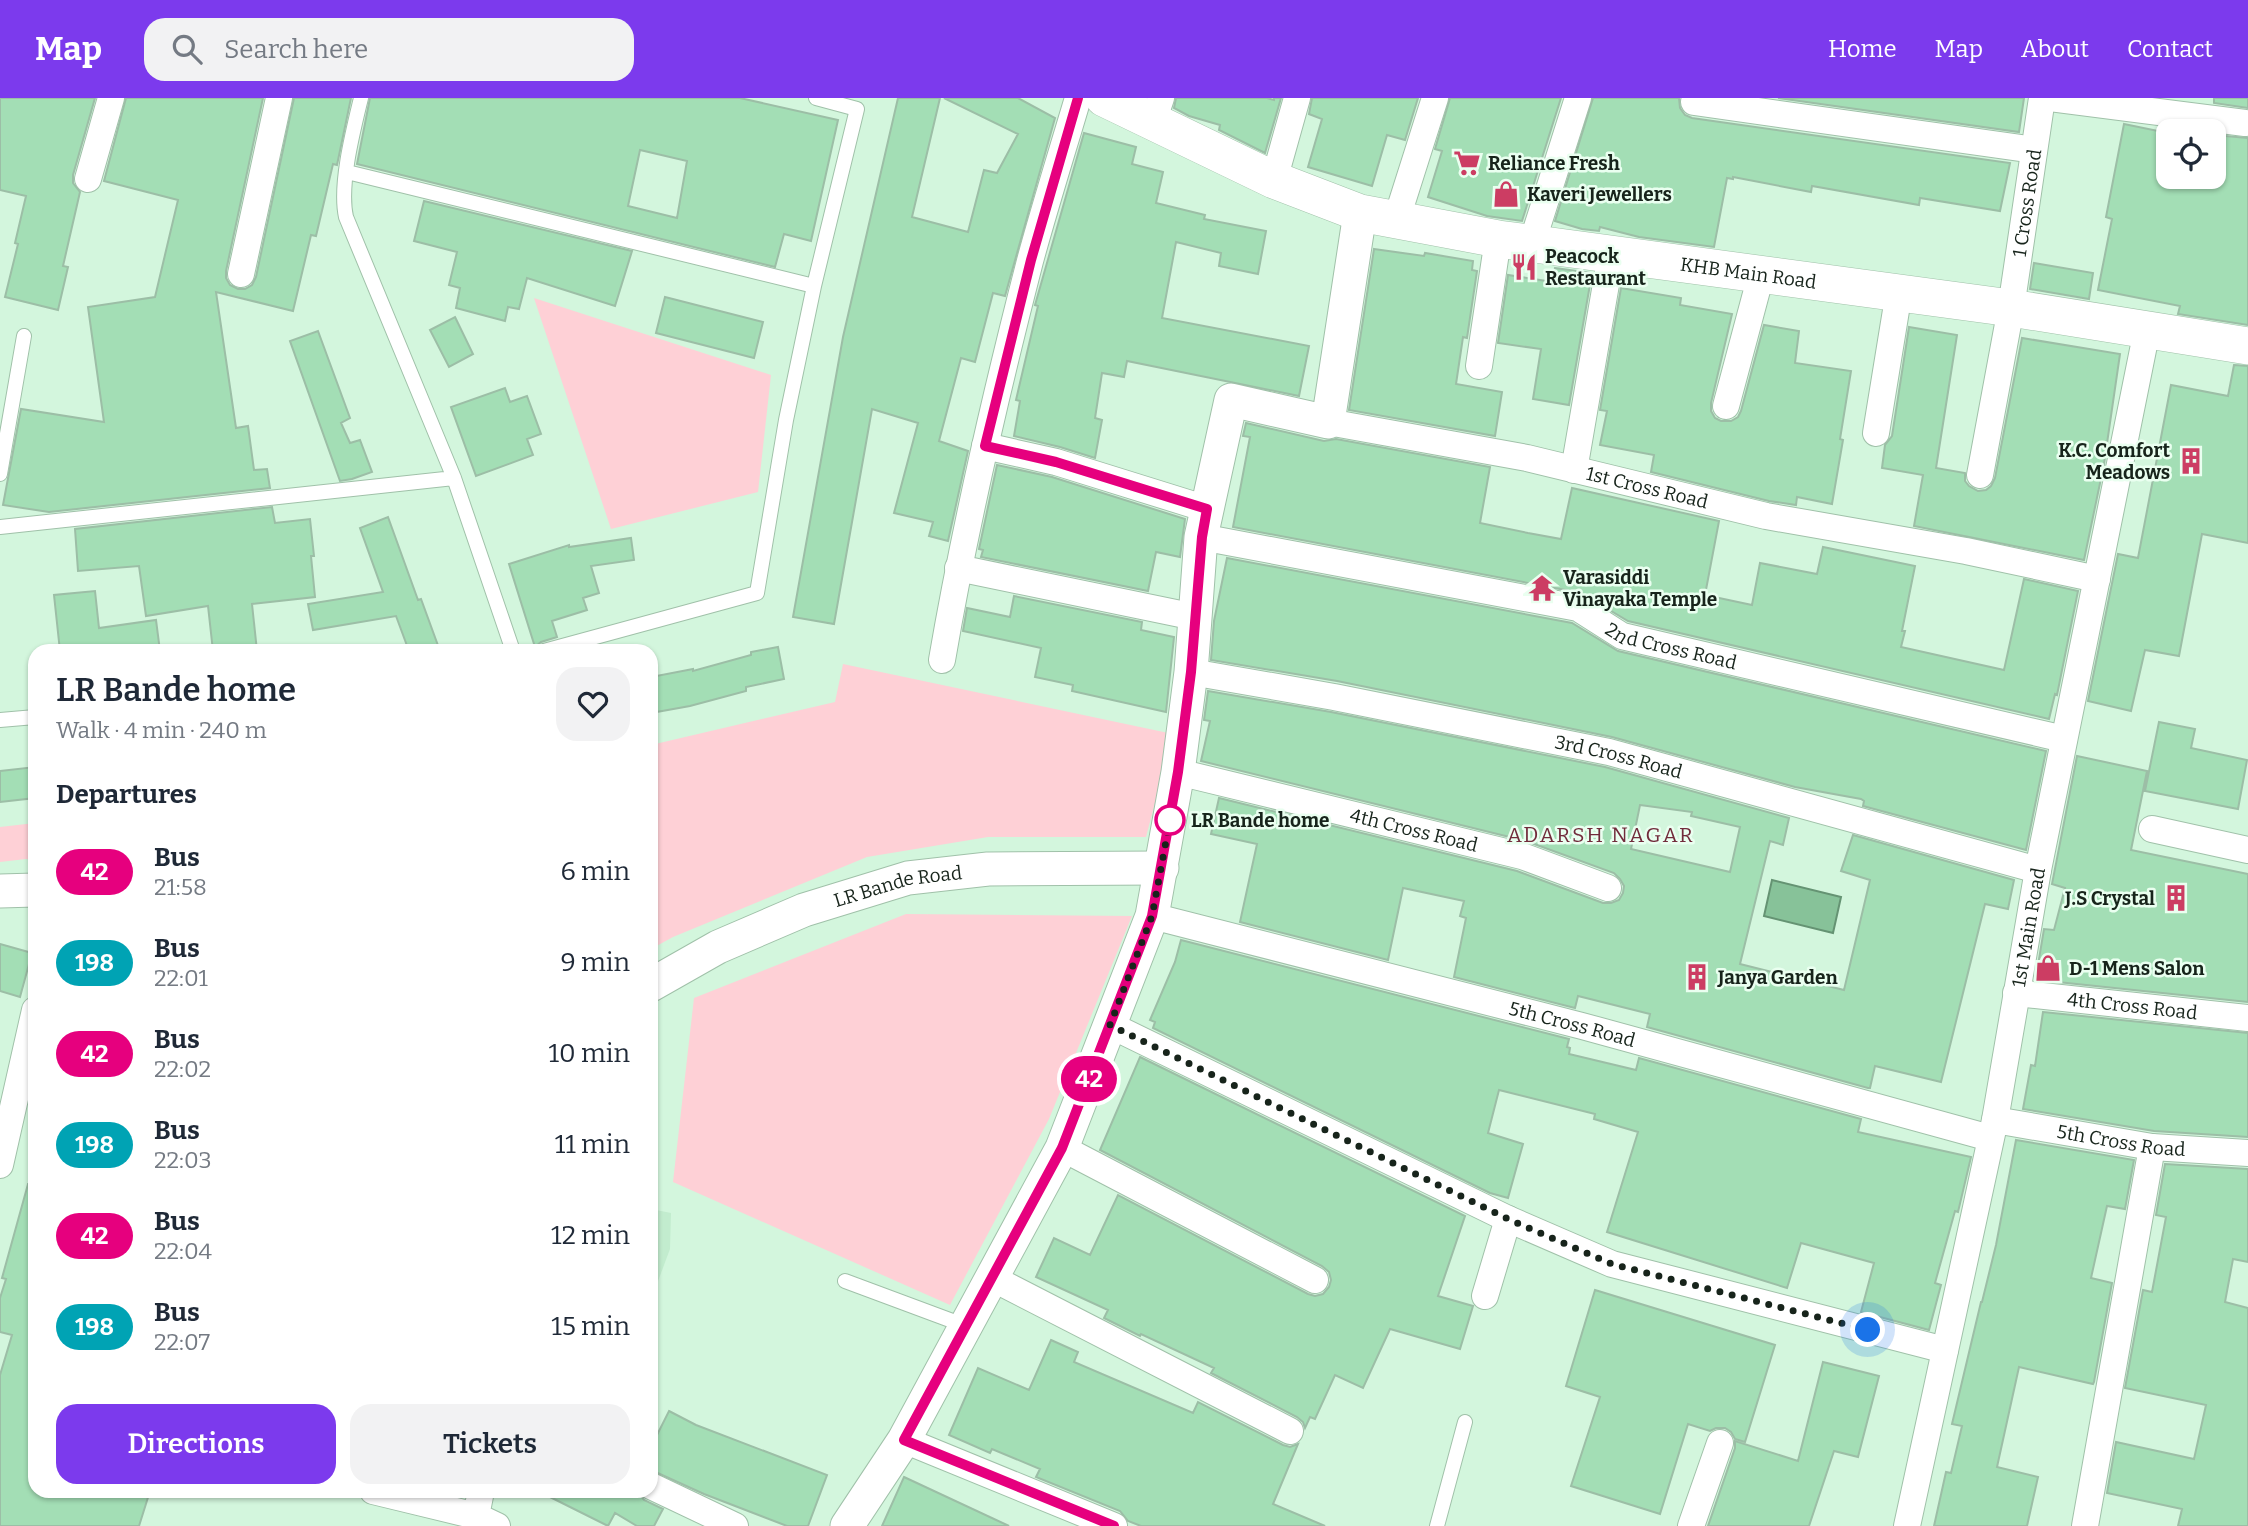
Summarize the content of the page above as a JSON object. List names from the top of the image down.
{
  "streets": {
    "main road": ["KHB Main Road"],
    "street": [
      "1 Cross Road",
      "1st Cross Road",
      "2nd Cross Road",
      "3rd Cross Road",
      "4th Cross Road",
      "LR Bande Road",
      "1st Main Road",
      "5th Cross Road"
    ]
  },
  "crossings": [
    ["1 Cross Road", "KHB Main Road"],
    ["KHB Main Road", "1st Main Road"],
    ["1st Cross Road", "1st Main Road"],
    ["2nd Cross Road", "1st Main Road"],
    ["3rd Cross Road", "1st Main Road"],
    ["4th Cross Road", "1st Main Road"],
    ["1st Main Road", "5th Cross Road"]
  ],
  "districts": ["ADARSH NAGAR"],
  "places": {
    "supermarket": ["Reliance Fresh"],
    "shop": ["Kaveri Jewellers", "D-1 Mens Salon"],
    "restaurant": ["Peacock Restaurant"],
    "building": ["K.C. Comfort Meadows", "J.S Crystal", "Janya Garden"],
    "temple": ["Varasiddi Vinayaka Temple"],
    "other": ["LR Bande home"]
  },
  "lines": ["bus line 42"],
  "page": {
    "header": "Map",
    "search": "Search here",
    "nav": [
      "Home",
      "Map",
      "About",
      "Contact"
    ],
    "on_map": "42",
    "heading": [
      ["LR Bande home", "Walk · 4 min · 240 m"],
      "Departures"
    ],
    "list": [
      {
        "mark": "42",
        "name": "Bus",
        "note": "21:58",
        "value": "6 min"
      },
      {
        "mark": "198",
        "name": "Bus",
        "note": "22:01",
        "value": "9 min"
      },
      {
        "mark": "42",
        "name": "Bus",
        "note": "22:02",
        "value": "10 min"
      },
      {
        "mark": "198",
        "name": "Bus",
        "note": "22:03",
        "value": "11 min"
      },
      {
        "mark": "42",
        "name": "Bus",
        "note": "22:04",
        "value": "12 min"
      },
      {
        "mark": "198",
        "name": "Bus",
        "note": "22:07",
        "value": "15 min"
      }
    ],
    "buttons": ["Directions", "Tickets"]
  }
}
